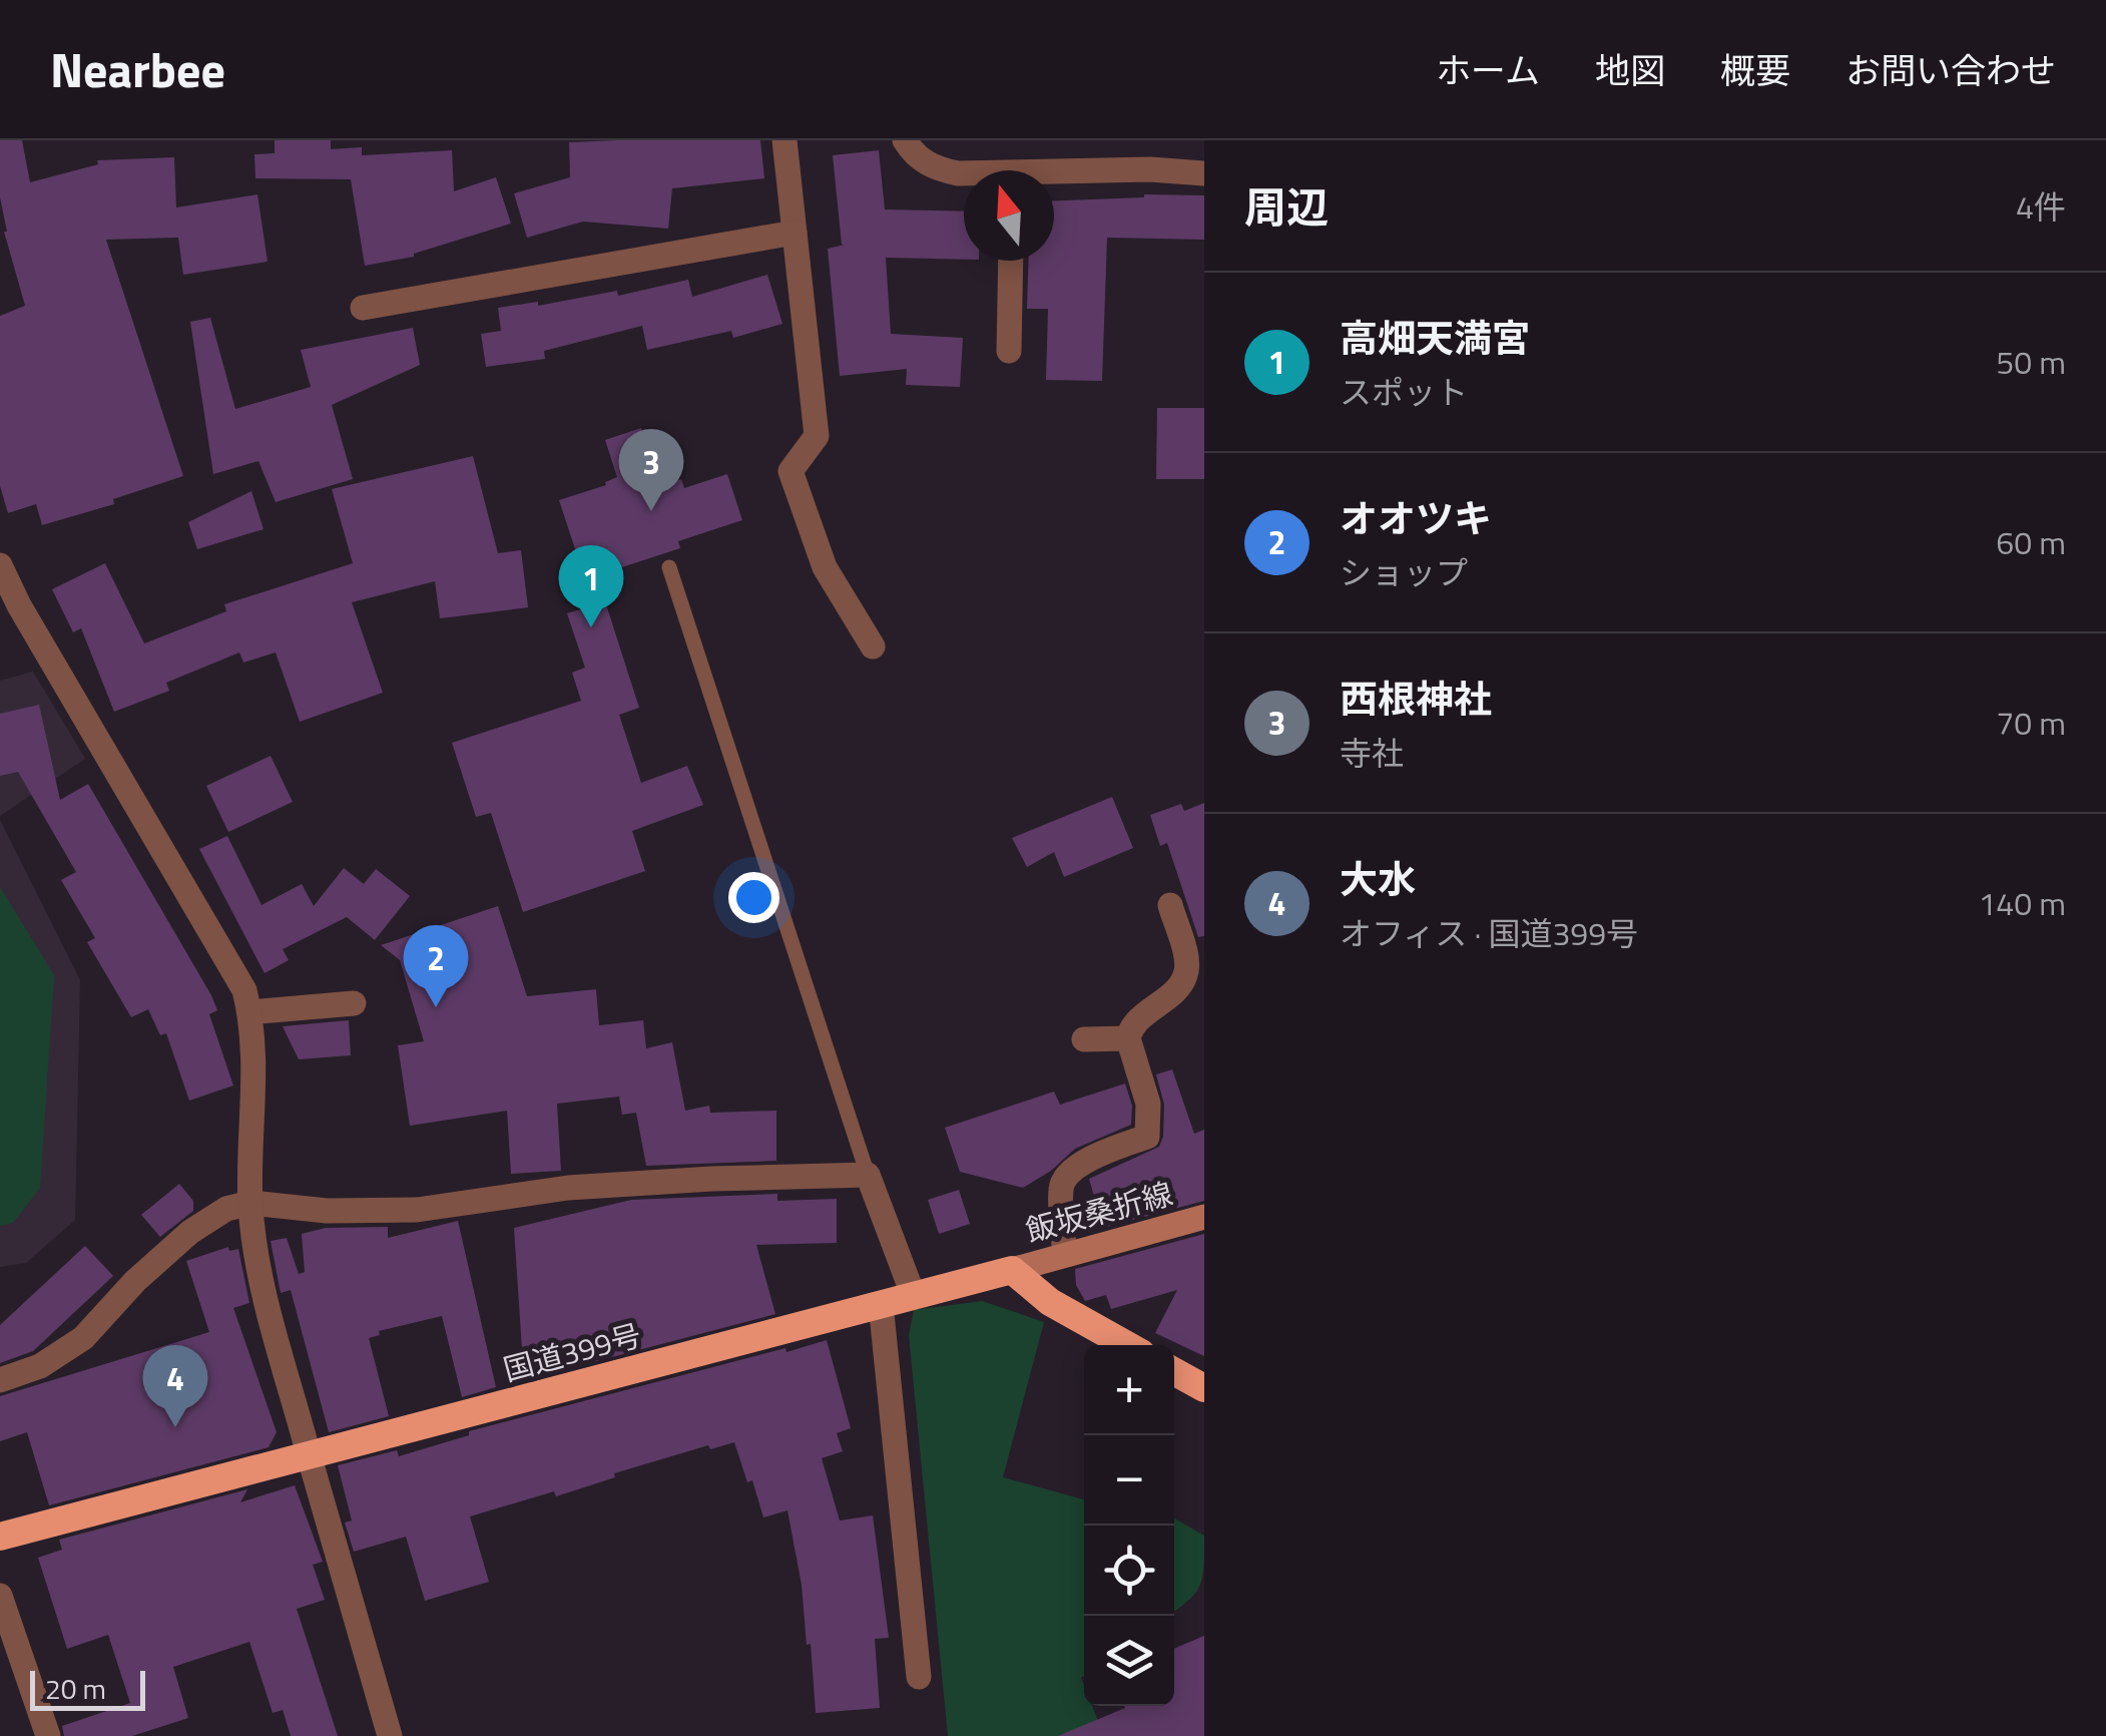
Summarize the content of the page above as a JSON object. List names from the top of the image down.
{
  "streets": {
    "highway": ["国道399号"],
    "main road": ["飯坂桑折線"]
  },
  "crossings": [
    ["飯坂桑折線", "国道399号"]
  ],
  "scale_bar": "20 m",
  "north": "top",
  "page": {
    "header": "Nearbee",
    "nav": [
      "ホーム",
      "地図",
      "概要",
      "お問い合わせ"
    ],
    "heading": ["周辺", "4件"],
    "list": [
      {
        "mark": "1",
        "name": "高畑天満宮",
        "note": "スポット",
        "value": "50 m"
      },
      {
        "mark": "2",
        "name": "オオツキ",
        "note": "ショップ",
        "value": "60 m"
      },
      {
        "mark": "3",
        "name": "西根神社",
        "note": "寺社",
        "value": "70 m"
      },
      {
        "mark": "4",
        "name": "大水",
        "note": "オフィス · 国道399号",
        "value": "140 m"
      }
    ],
    "pins": [
      "3",
      "1",
      "2",
      "4"
    ],
    "map_buttons": ["+", "−"],
    "scale": "20 m"
  }
}
